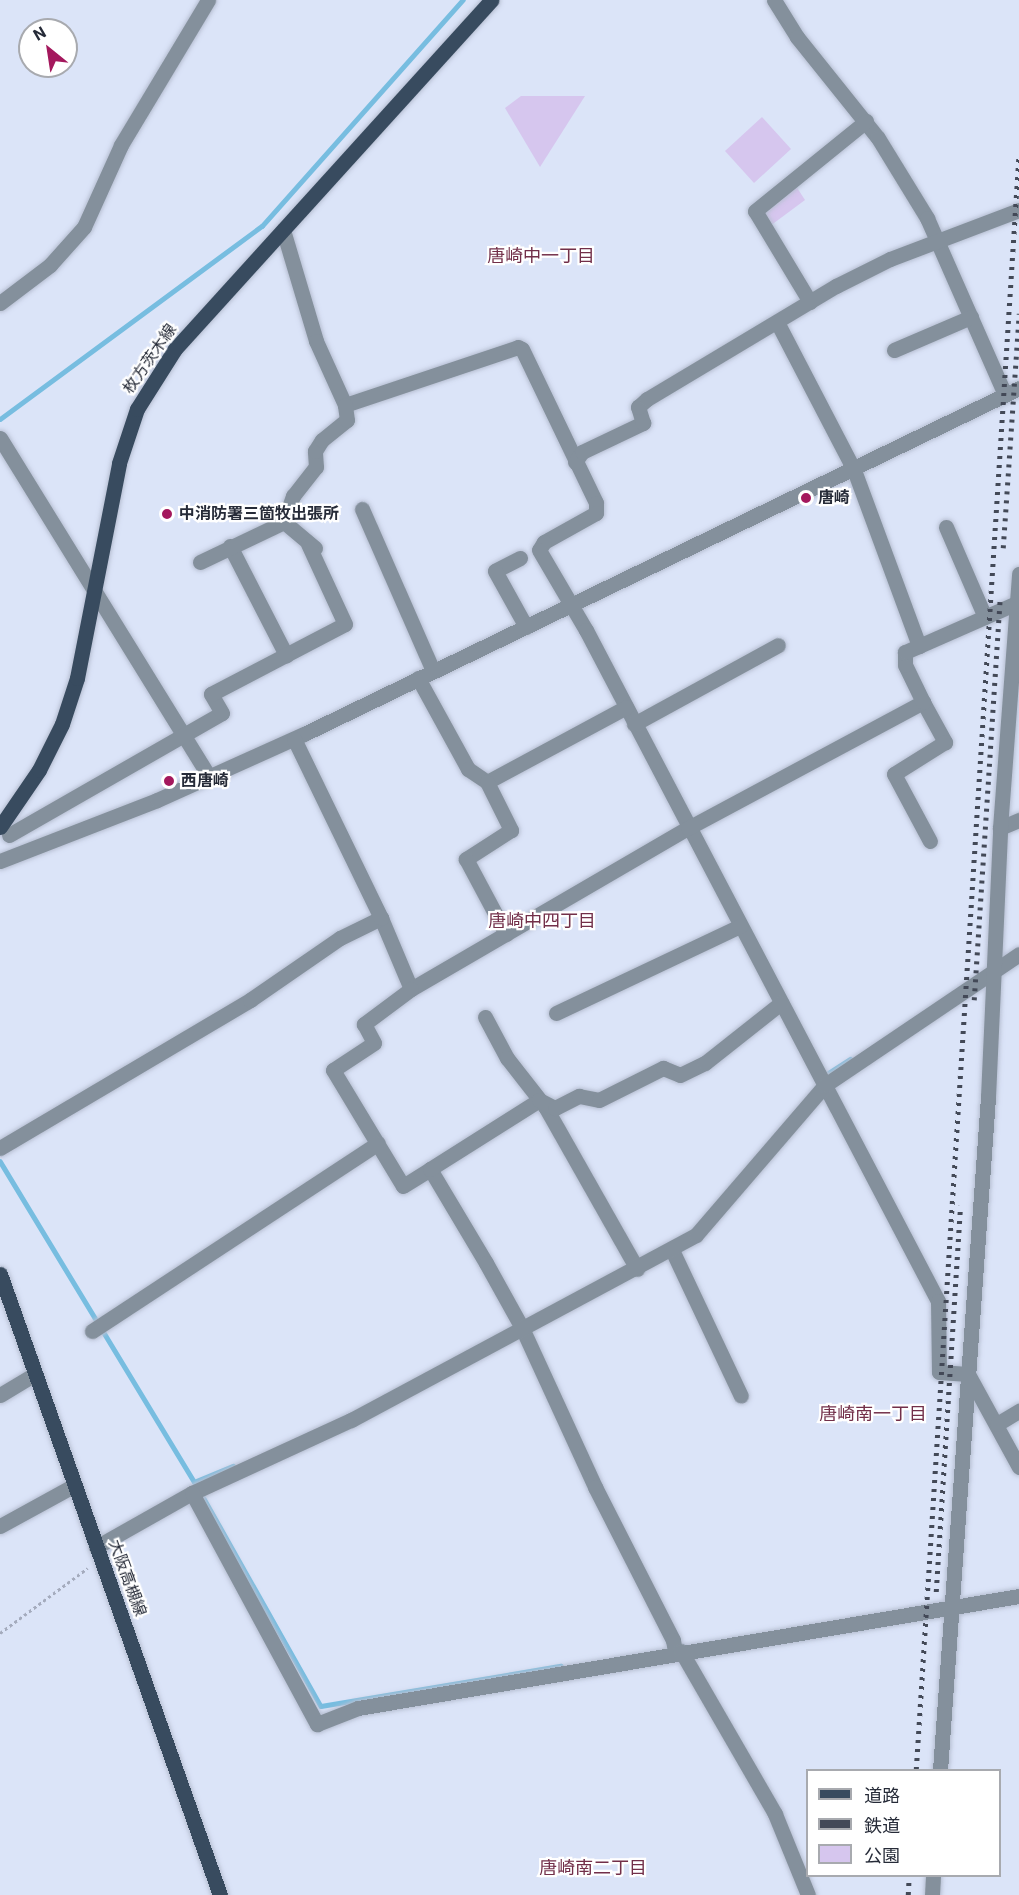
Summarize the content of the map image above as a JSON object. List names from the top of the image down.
{
  "streets": {
    "main road": ["枚方茨木線", "大阪高槻線"]
  },
  "districts": [
    "唐崎中一丁目",
    "唐崎中四丁目",
    "唐崎南一丁目",
    "唐崎南二丁目"
  ],
  "places": ["唐崎", "中消防署三箇牧出張所", "西唐崎"],
  "legend": ["道路", "鉄道", "公園"],
  "north": "top left"
}
